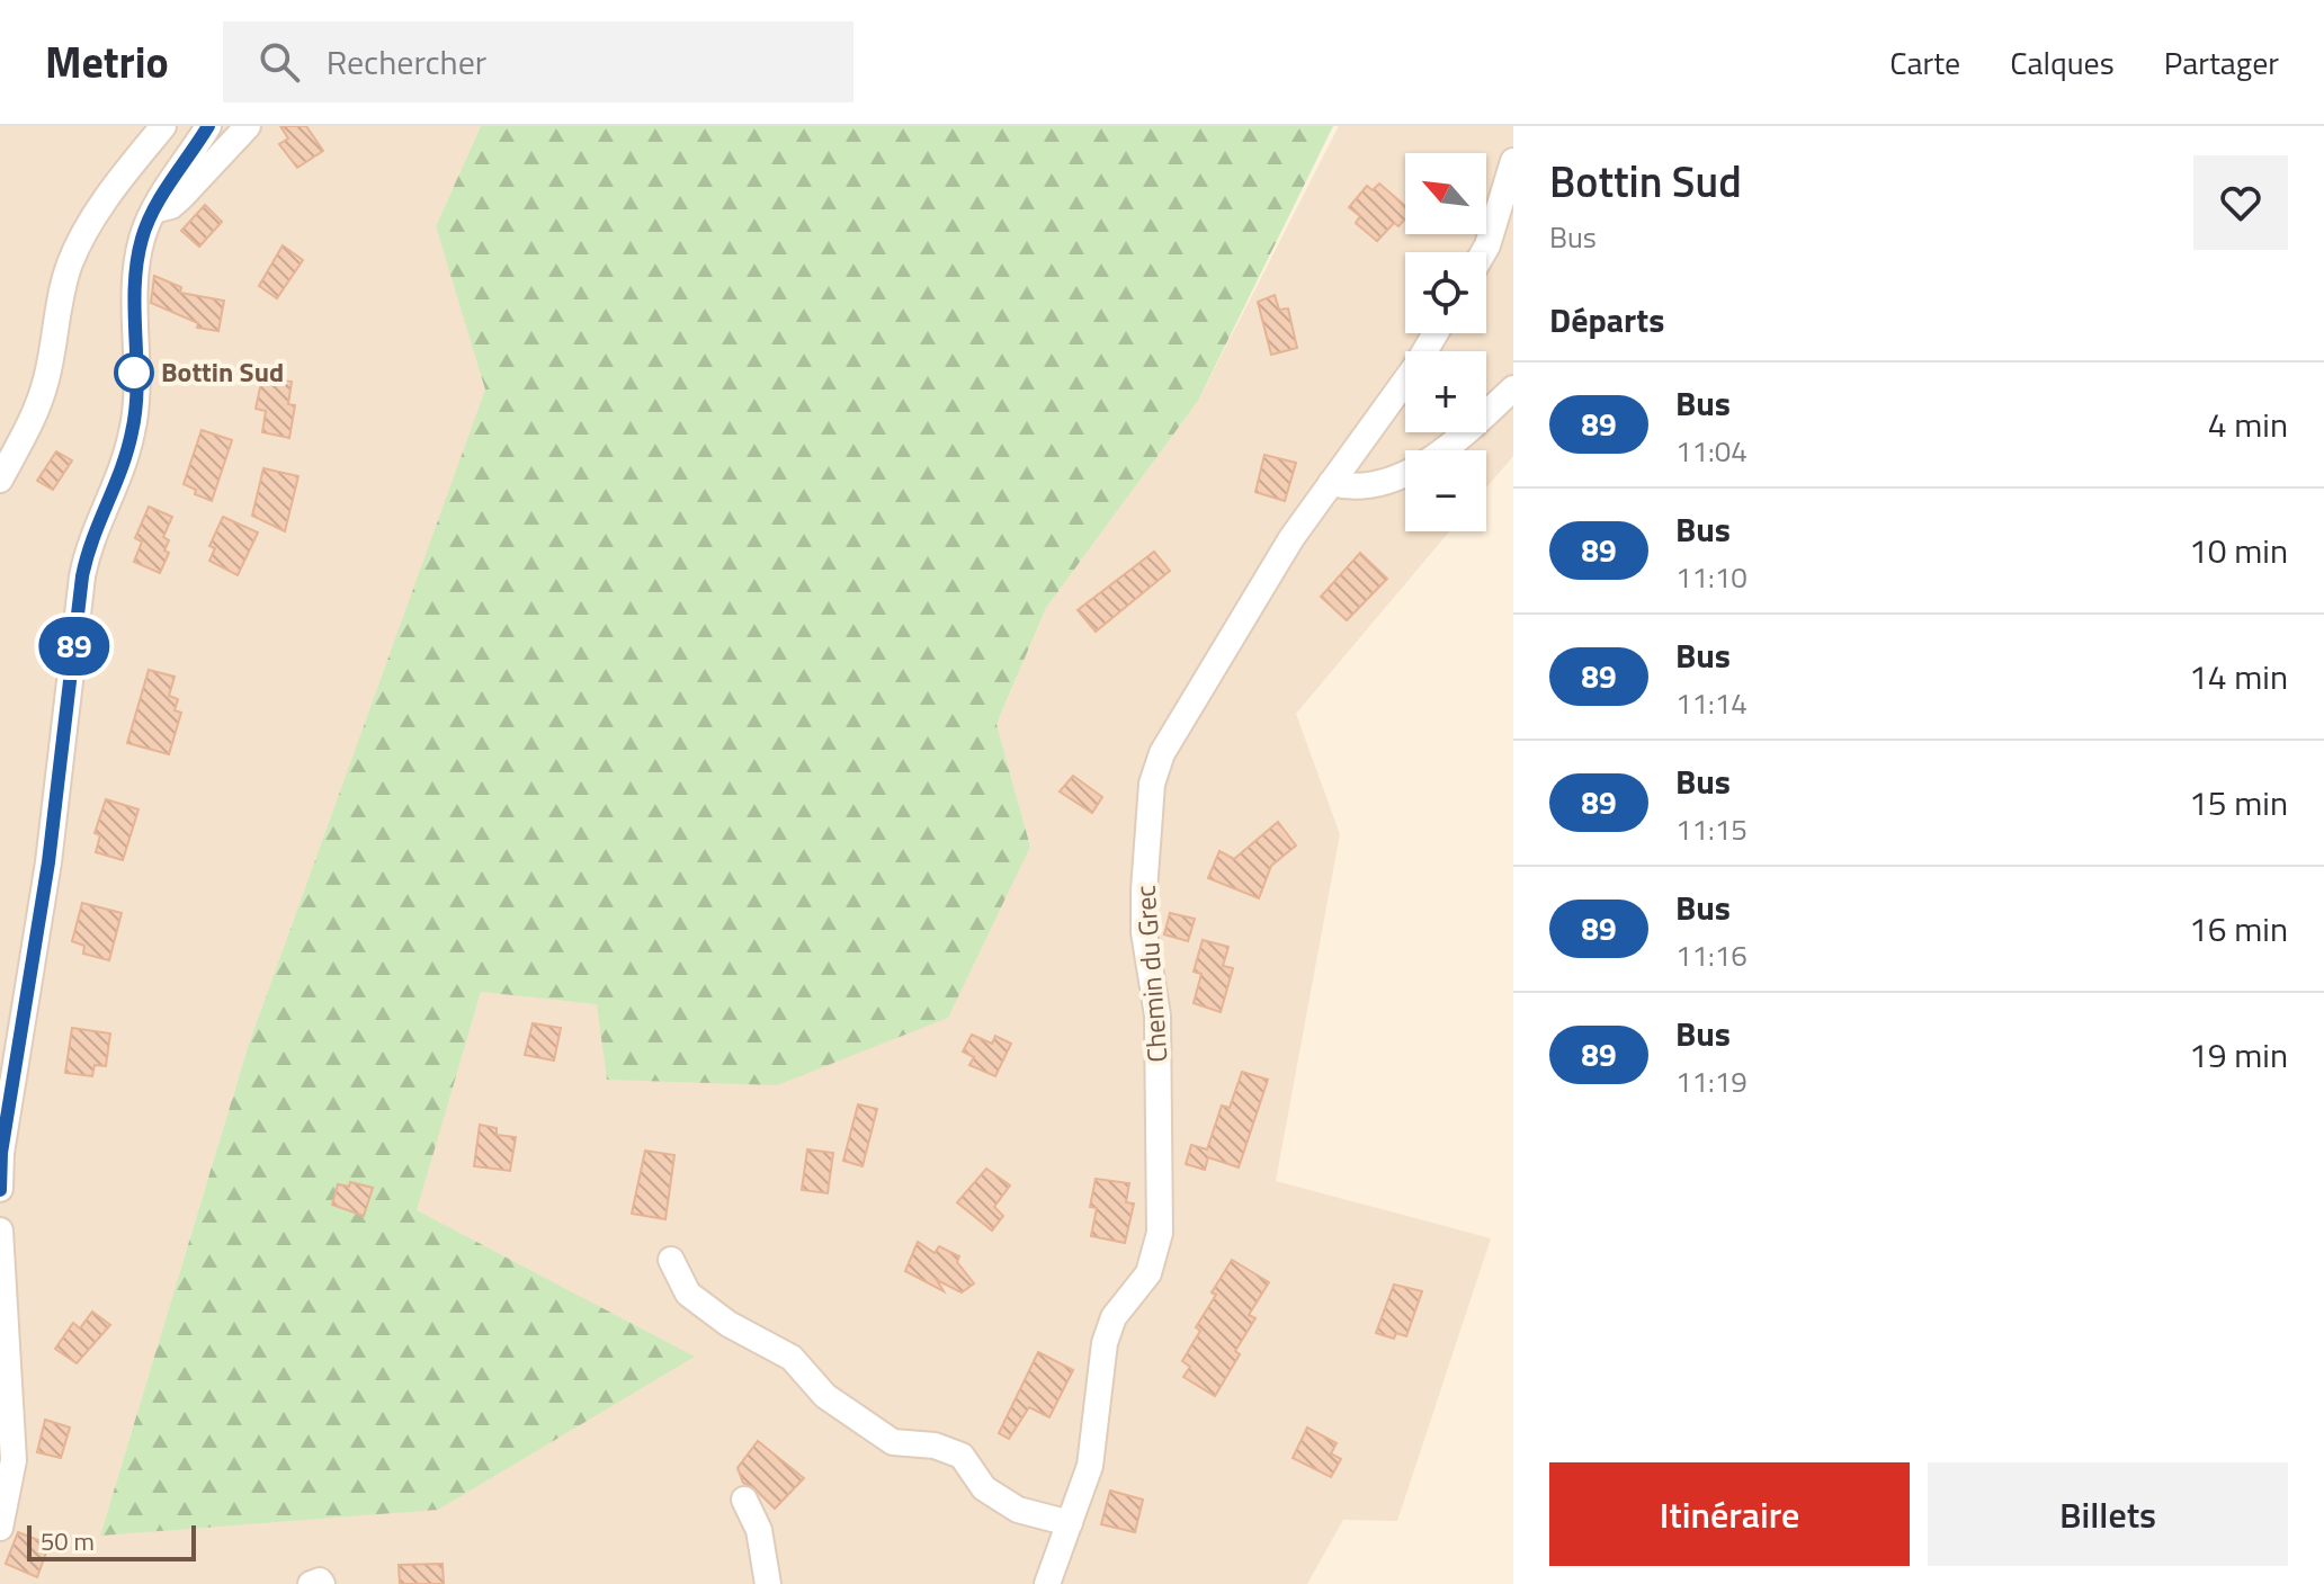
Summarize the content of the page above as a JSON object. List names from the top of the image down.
{
  "streets": {
    "street": ["Chemin du Grec"]
  },
  "places": ["Bottin Sud"],
  "lines": ["bus line 89"],
  "scale_bar": "50 m",
  "north": "top left",
  "page": {
    "header": "Metrio",
    "search": "Rechercher",
    "nav": ["Carte", "Calques", "Partager"],
    "on_map": "89",
    "heading": [
      ["Bottin Sud", "Bus"],
      "Départs"
    ],
    "map_buttons": ["+", "−"],
    "list": [
      {
        "mark": "89",
        "name": "Bus",
        "note": "11:04",
        "value": "4 min"
      },
      {
        "mark": "89",
        "name": "Bus",
        "note": "11:10",
        "value": "10 min"
      },
      {
        "mark": "89",
        "name": "Bus",
        "note": "11:14",
        "value": "14 min"
      },
      {
        "mark": "89",
        "name": "Bus",
        "note": "11:15",
        "value": "15 min"
      },
      {
        "mark": "89",
        "name": "Bus",
        "note": "11:16",
        "value": "16 min"
      },
      {
        "mark": "89",
        "name": "Bus",
        "note": "11:19",
        "value": "19 min"
      }
    ],
    "buttons": ["Itinéraire", "Billets"],
    "scale": "50 m"
  }
}
